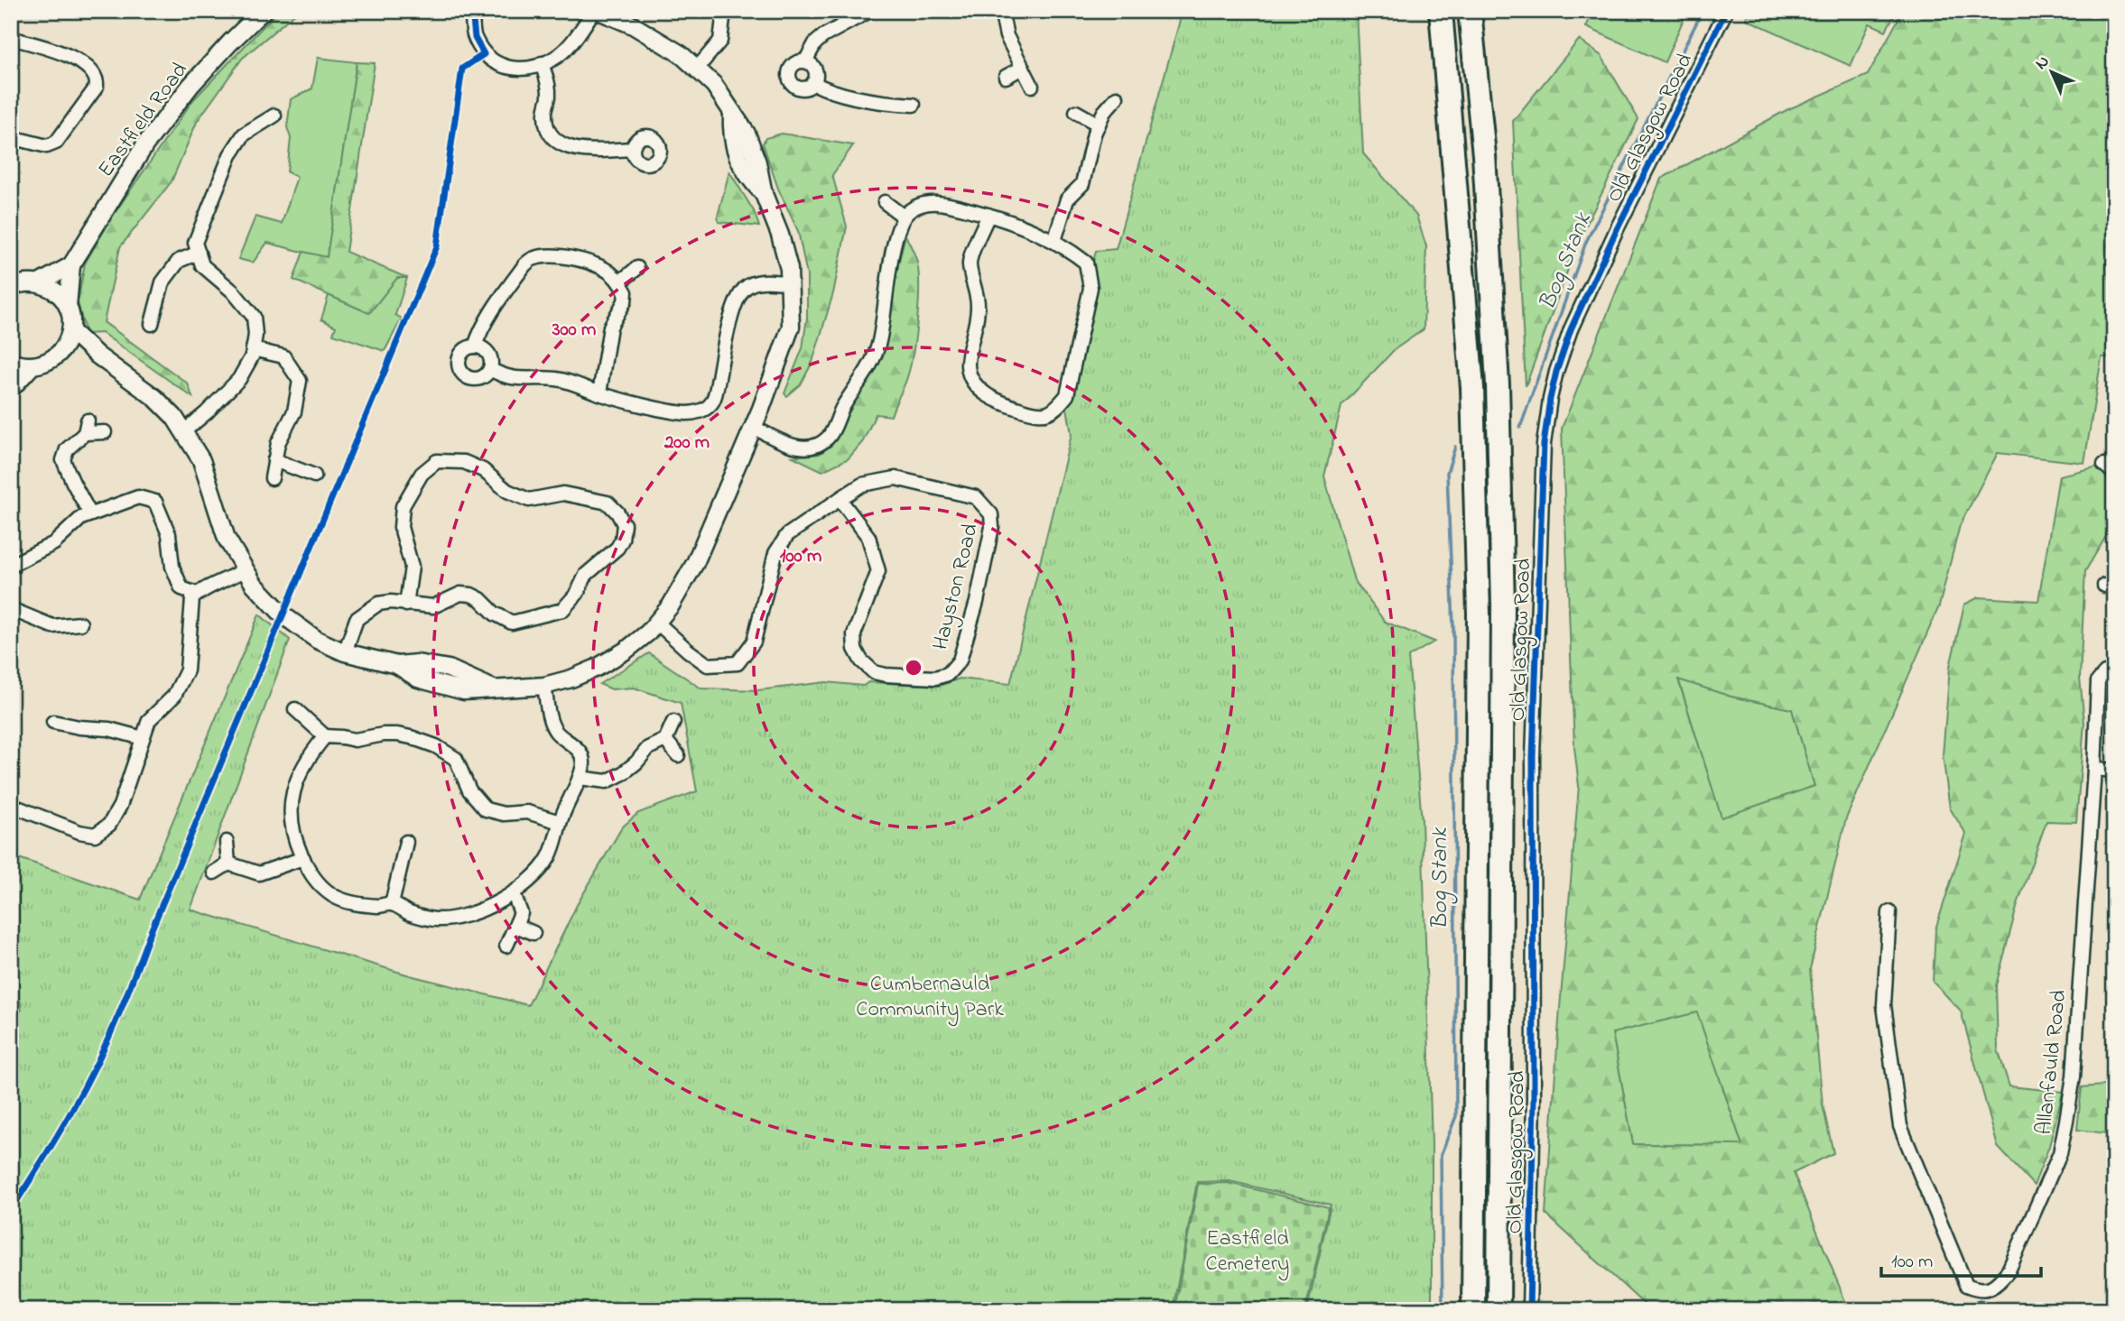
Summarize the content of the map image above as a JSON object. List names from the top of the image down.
{
  "streets": {
    "street": [
      "Eastfield Road",
      "Old Glasgow Road",
      "Hayston Road",
      "Allanfauld Road"
    ]
  },
  "water": ["Bog Stank"],
  "parks": ["Cumbernauld Community Park", "Eastfield Cemetery"],
  "scale_bar": "100 m",
  "north": "top left",
  "rings": ["300 m", "200 m", "100 m"]
}
